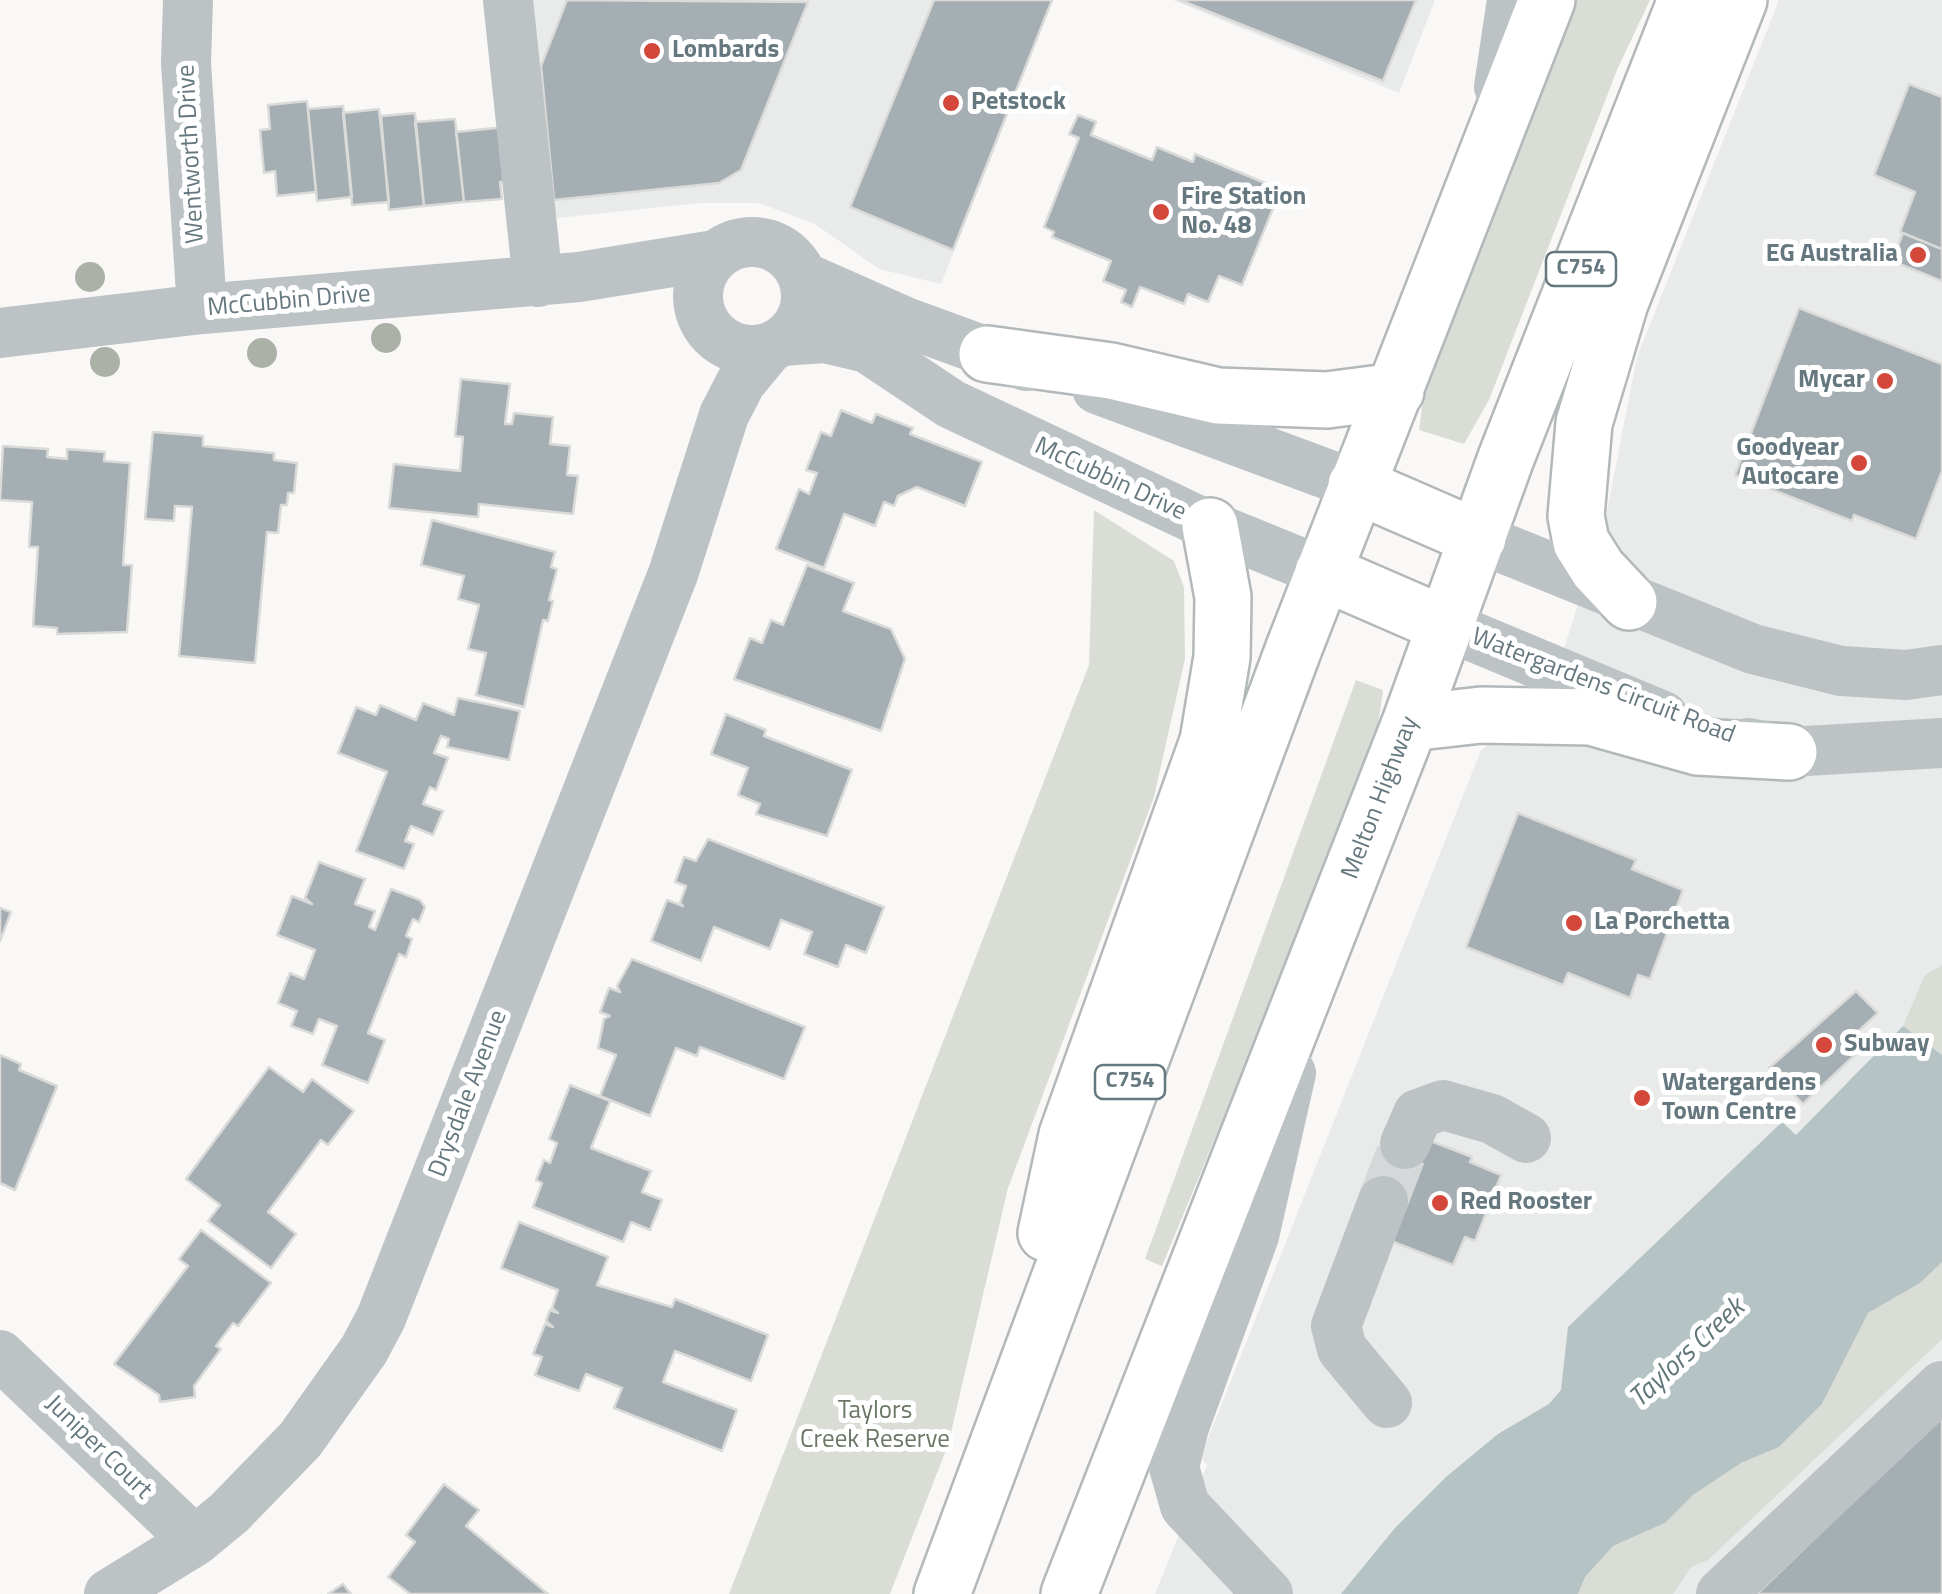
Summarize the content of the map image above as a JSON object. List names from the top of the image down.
{
  "streets": {
    "highway": ["C754", "McCubbin Drive", "Melton Highway"],
    "street": [
      "Wentworth Drive",
      "Watergardens Circuit Road",
      "Drysdale Avenue",
      "Juniper Court"
    ]
  },
  "crossings": [
    ["Wentworth Drive", "McCubbin Drive"],
    ["C754", "McCubbin Drive"],
    ["McCubbin Drive", "Watergardens Circuit Road"],
    ["McCubbin Drive", "Melton Highway"],
    ["McCubbin Drive", "Drysdale Avenue"],
    ["Watergardens Circuit Road", "Melton Highway"],
    ["Drysdale Avenue", "Juniper Court"]
  ],
  "water": ["Taylors Creek"],
  "parks": ["Taylors Creek Reserve"],
  "places": [
    "Lombards",
    "Petstock",
    "Fire Station No. 48",
    "EG Australia",
    "Mycar",
    "Goodyear Autocare",
    "La Porchetta",
    "Subway",
    "Watergardens Town Centre",
    "Red Rooster"
  ]
}
